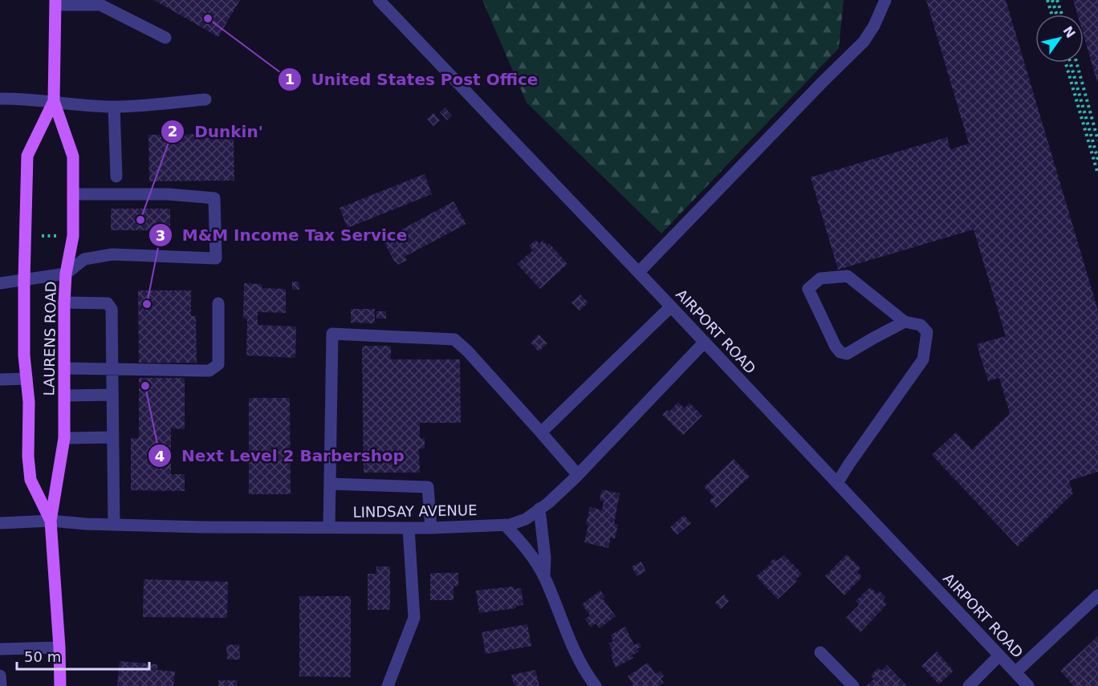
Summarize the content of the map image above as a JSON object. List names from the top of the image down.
{
  "streets": {
    "main road": ["LAURENS ROAD"],
    "street": ["AIRPORT ROAD", "LINDSAY AVENUE"]
  },
  "crossings": [
    ["AIRPORT ROAD", "LINDSAY AVENUE"],
    ["LAURENS ROAD", "LINDSAY AVENUE"]
  ],
  "places": [
    "United States Post Office",
    "Dunkin'",
    "M&M Income Tax Service",
    "Next Level 2 Barbershop"
  ],
  "scale_bar": "50 m",
  "north": "top right"
}
